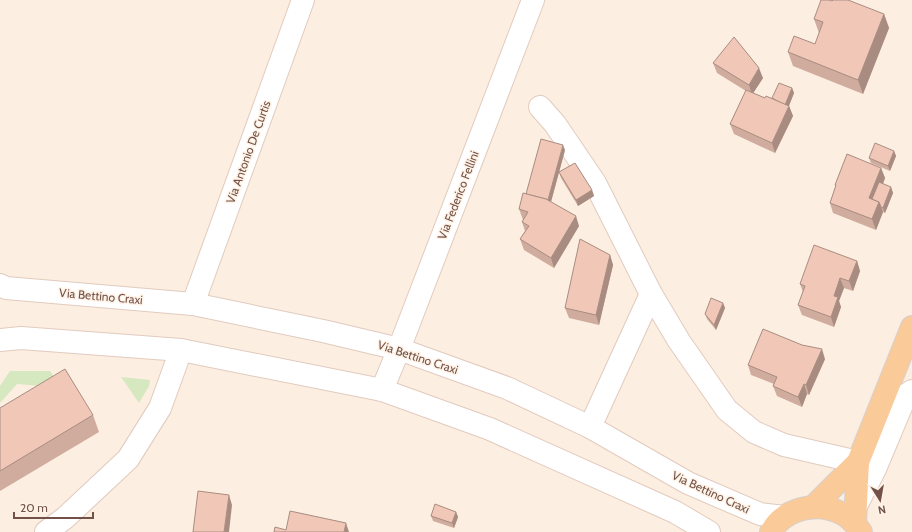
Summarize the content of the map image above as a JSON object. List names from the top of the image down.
{
  "streets": {
    "street": ["Via Antonio De Curtis", "Via Federico Fellini", "Via Bettino Craxi"]
  },
  "crossings": [
    ["Via Antonio De Curtis", "Via Bettino Craxi"],
    ["Via Federico Fellini", "Via Bettino Craxi"]
  ],
  "scale_bar": "20 m",
  "north": "bottom"
}
